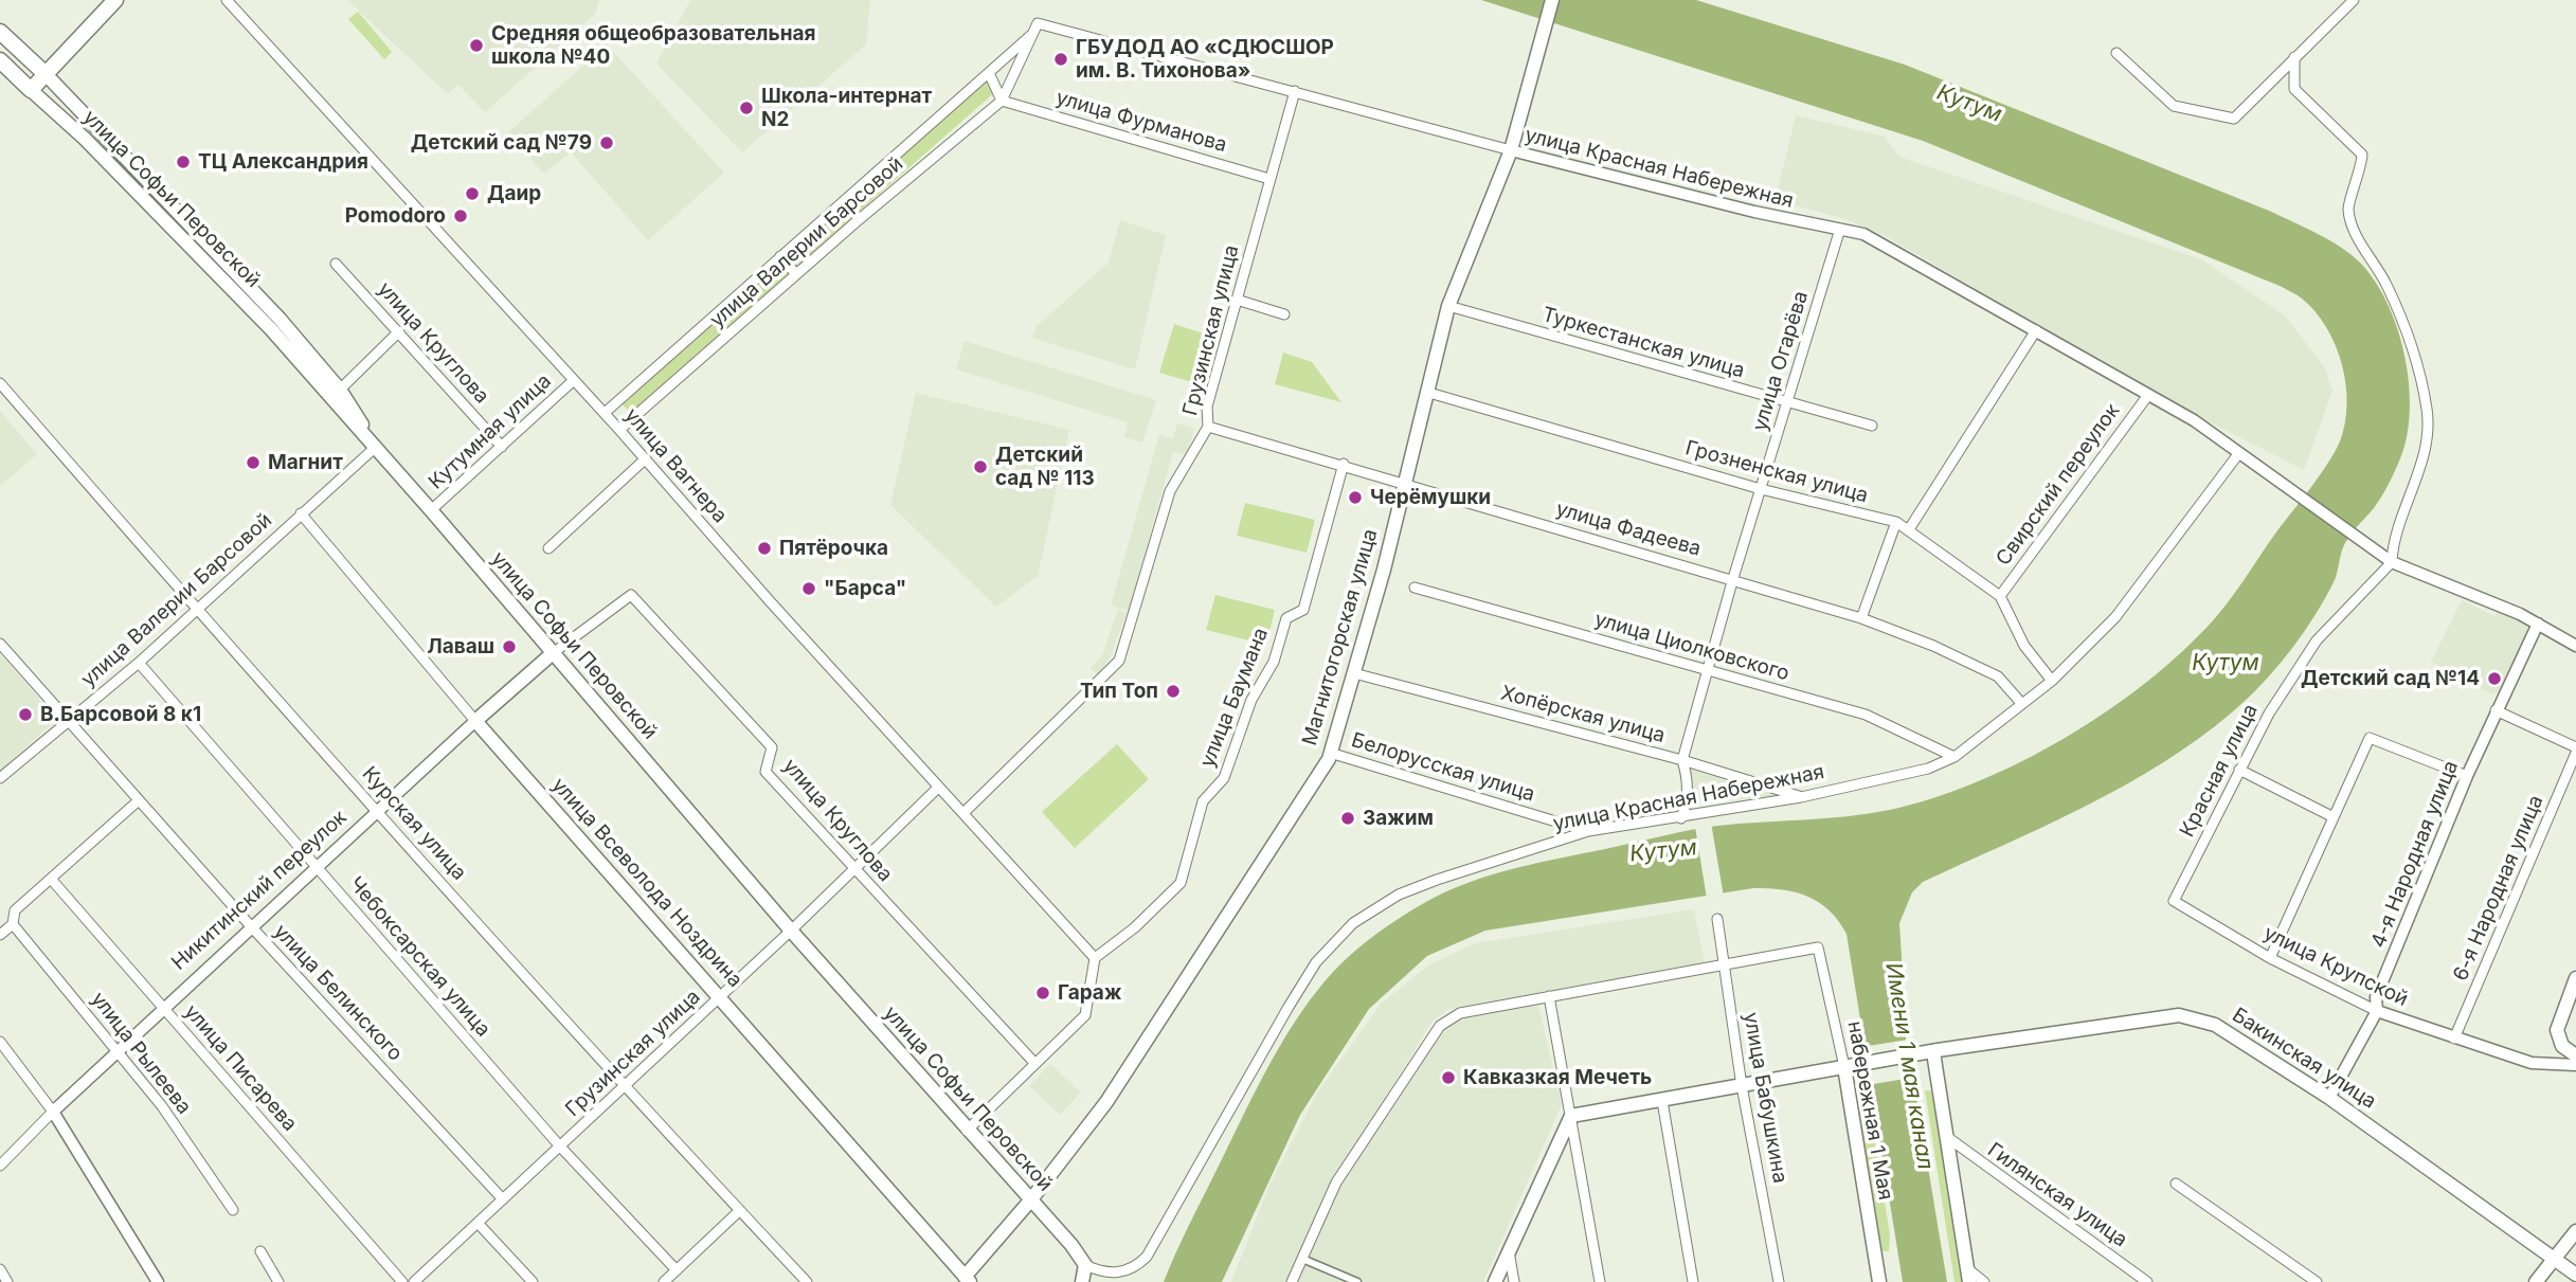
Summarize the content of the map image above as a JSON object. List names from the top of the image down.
{
  "streets": {
    "main road": [
      "улица Софьи Перовской",
      "Магнитогорская улица",
      "улица Всеволода Ноздрина",
      "Никитинский переулок",
      "Бакинская улица",
      "набережная 1 Мая"
    ],
    "street": [
      "улица Фурманова",
      "улица Красная Набережная",
      "улица Валерии Барсовой",
      "Грузинская улица",
      "улица Круглова",
      "Туркестанская улица",
      "улица Огарёва",
      "Кутумная улица",
      "улица Вагнера",
      "Грозненская улица",
      "Свирский переулок",
      "улица Фадеева",
      "улица Циолковского",
      "улица Баумана",
      "Хопёрская улица",
      "Белорусская улица",
      "Красная улица",
      "Курская улица",
      "4-я Народная улица",
      "6-я Народная улица",
      "Чебоксарская улица",
      "улица Крупской",
      "улица Белинского",
      "улица Рылеева",
      "улица Писарева",
      "улица Бабушкина",
      "Гилянская улица"
    ]
  },
  "crossings": [
    ["улица Фурманова", "улица Валерии Барсовой"],
    ["улица Фурманова", "Грузинская улица"],
    ["улица Красная Набережная", "улица Софьи Перовской"],
    ["улица Красная Набережная", "улица Валерии Барсовой"],
    ["улица Красная Набережная", "Грузинская улица"],
    ["улица Красная Набережная", "улица Огарёва"],
    ["улица Красная Набережная", "Грозненская улица"],
    ["улица Красная Набережная", "Свирский переулок"],
    ["улица Красная Набережная", "улица Фадеева"],
    ["улица Красная Набережная", "Магнитогорская улица"],
    ["улица Красная Набережная", "улица Циолковского"],
    ["улица Красная Набережная", "Хопёрская улица"],
    ["улица Красная Набережная", "Белорусская улица"],
    ["улица Красная Набережная", "Красная улица"],
    ["улица Красная Набережная", "4-я Народная улица"],
    ["улица Софьи Перовской", "улица Валерии Барсовой"],
    ["улица Софьи Перовской", "Грузинская улица"],
    ["улица Софьи Перовской", "улица Круглова"],
    ["улица Софьи Перовской", "Кутумная улица"],
    ["улица Софьи Перовской", "Магнитогорская улица"],
    ["улица Софьи Перовской", "Никитинский переулок"],
    ["улица Валерии Барсовой", "улица Вагнера"],
    ["улица Валерии Барсовой", "Курская улица"],
    ["улица Валерии Барсовой", "улица Всеволода Ноздрина"],
    ["улица Валерии Барсовой", "Чебоксарская улица"],
    ["улица Валерии Барсовой", "улица Белинского"],
    ["Грузинская улица", "улица Круглова"],
    ["Грузинская улица", "улица Вагнера"],
    ["Грузинская улица", "улица Фадеева"],
    ["Грузинская улица", "Курская улица"],
    ["Грузинская улица", "улица Всеволода Ноздрина"],
    ["Грузинская улица", "Чебоксарская улица"],
    ["Грузинская улица", "улица Белинского"],
    ["улица Круглова", "Кутумная улица"],
    ["улица Круглова", "Никитинский переулок"],
    ["Туркестанская улица", "улица Огарёва"],
    ["Туркестанская улица", "Магнитогорская улица"],
    ["улица Огарёва", "Грозненская улица"],
    ["улица Огарёва", "улица Фадеева"],
    ["улица Огарёва", "улица Циолковского"],
    ["улица Огарёва", "Хопёрская улица"],
    ["Кутумная улица", "улица Вагнера"],
    ["улица Вагнера", "улица Баумана"],
    ["Грозненская улица", "Свирский переулок"],
    ["Грозненская улица", "Магнитогорская улица"],
    ["улица Фадеева", "Магнитогорская улица"],
    ["улица Фадеева", "улица Баумана"],
    ["Магнитогорская улица", "Хопёрская улица"],
    ["Магнитогорская улица", "Белорусская улица"],
    ["Магнитогорская улица", "улица Всеволода Ноздрина"],
    ["Красная улица", "улица Крупской"],
    ["Курская улица", "Никитинский переулок"],
    ["4-я Народная улица", "улица Крупской"],
    ["4-я Народная улица", "Бакинская улица"],
    ["улица Всеволода Ноздрина", "Никитинский переулок"],
    ["6-я Народная улица", "улица Крупской"],
    ["Никитинский переулок", "Чебоксарская улица"],
    ["Никитинский переулок", "улица Белинского"],
    ["Никитинский переулок", "улица Рылеева"],
    ["Никитинский переулок", "улица Писарева"],
    ["Бакинская улица", "улица Бабушкина"],
    ["Бакинская улица", "набережная 1 Мая"],
    ["улица Бабушкина", "набережная 1 Мая"]
  ],
  "water": ["Кутум", "Имени 1 мая канал"],
  "places": [
    "Средняя общеобразовательная школа №40",
    "ГБУДОД АО «СДЮСШОР им. В. Тихонова»",
    "Школа-интернат N2",
    "Детский сад №79",
    "ТЦ Александрия",
    "Даир",
    "Pomodoro",
    "Магнит",
    "Детский сад № 113",
    "Черёмушки",
    "Пятёрочка",
    "\"Барса\"",
    "Лаваш",
    "Детский сад №14",
    "Тип Топ",
    "В.Барсовой 8 к1",
    "Зажим",
    "Гараж",
    "Кавказкая Мечеть"
  ]
}
